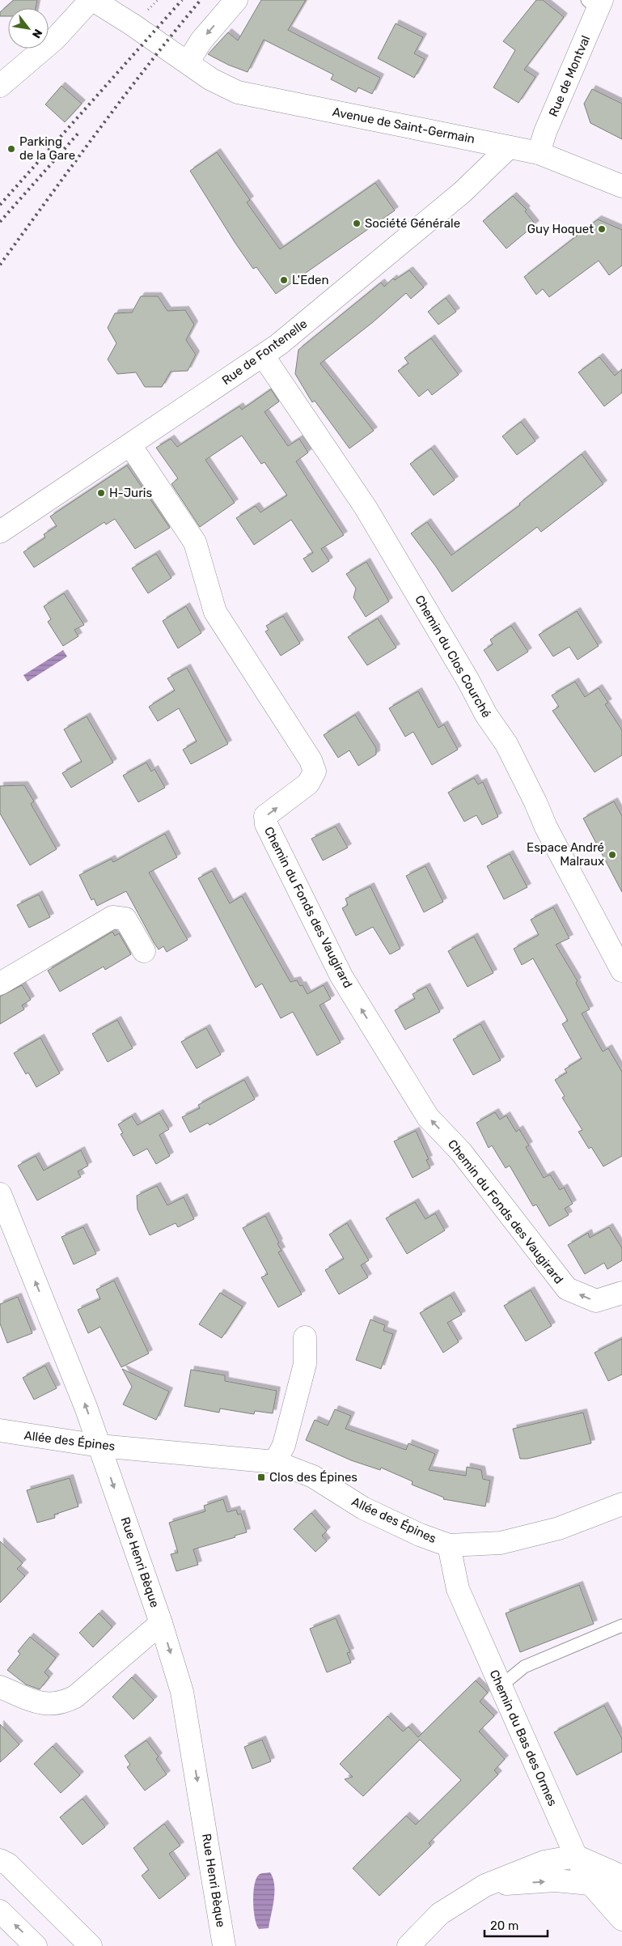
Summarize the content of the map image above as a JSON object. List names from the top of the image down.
{
  "streets": {
    "street": [
      "Rue de Montval",
      "Avenue de Saint-Germain",
      "Rue de Fontenelle",
      "Chemin du Clos Courché",
      "Chemin du Fonds des Vaugirard",
      "Allée des Épines",
      "Rue Henri Bèque",
      "Chemin du Bas des Ormes"
    ]
  },
  "crossings": [
    ["Rue de Montval", "Avenue de Saint-Germain"],
    ["Avenue de Saint-Germain", "Rue de Fontenelle"],
    ["Rue de Fontenelle", "Chemin du Clos Courché"],
    ["Rue de Fontenelle", "Chemin du Fonds des Vaugirard"],
    ["Allée des Épines", "Rue Henri Bèque"],
    ["Allée des Épines", "Chemin du Bas des Ormes"]
  ],
  "one_way": ["Chemin du Fonds des Vaugirard"],
  "places": {
    "other": [
      "Parking de la Gare",
      "Société Générale",
      "Guy Hoquet",
      "L'Eden",
      "H-Juris",
      "Espace André Malraux"
    ],
    "transit": ["Clos des Épines"]
  },
  "scale_bar": "20 m",
  "north": "bottom right"
}
